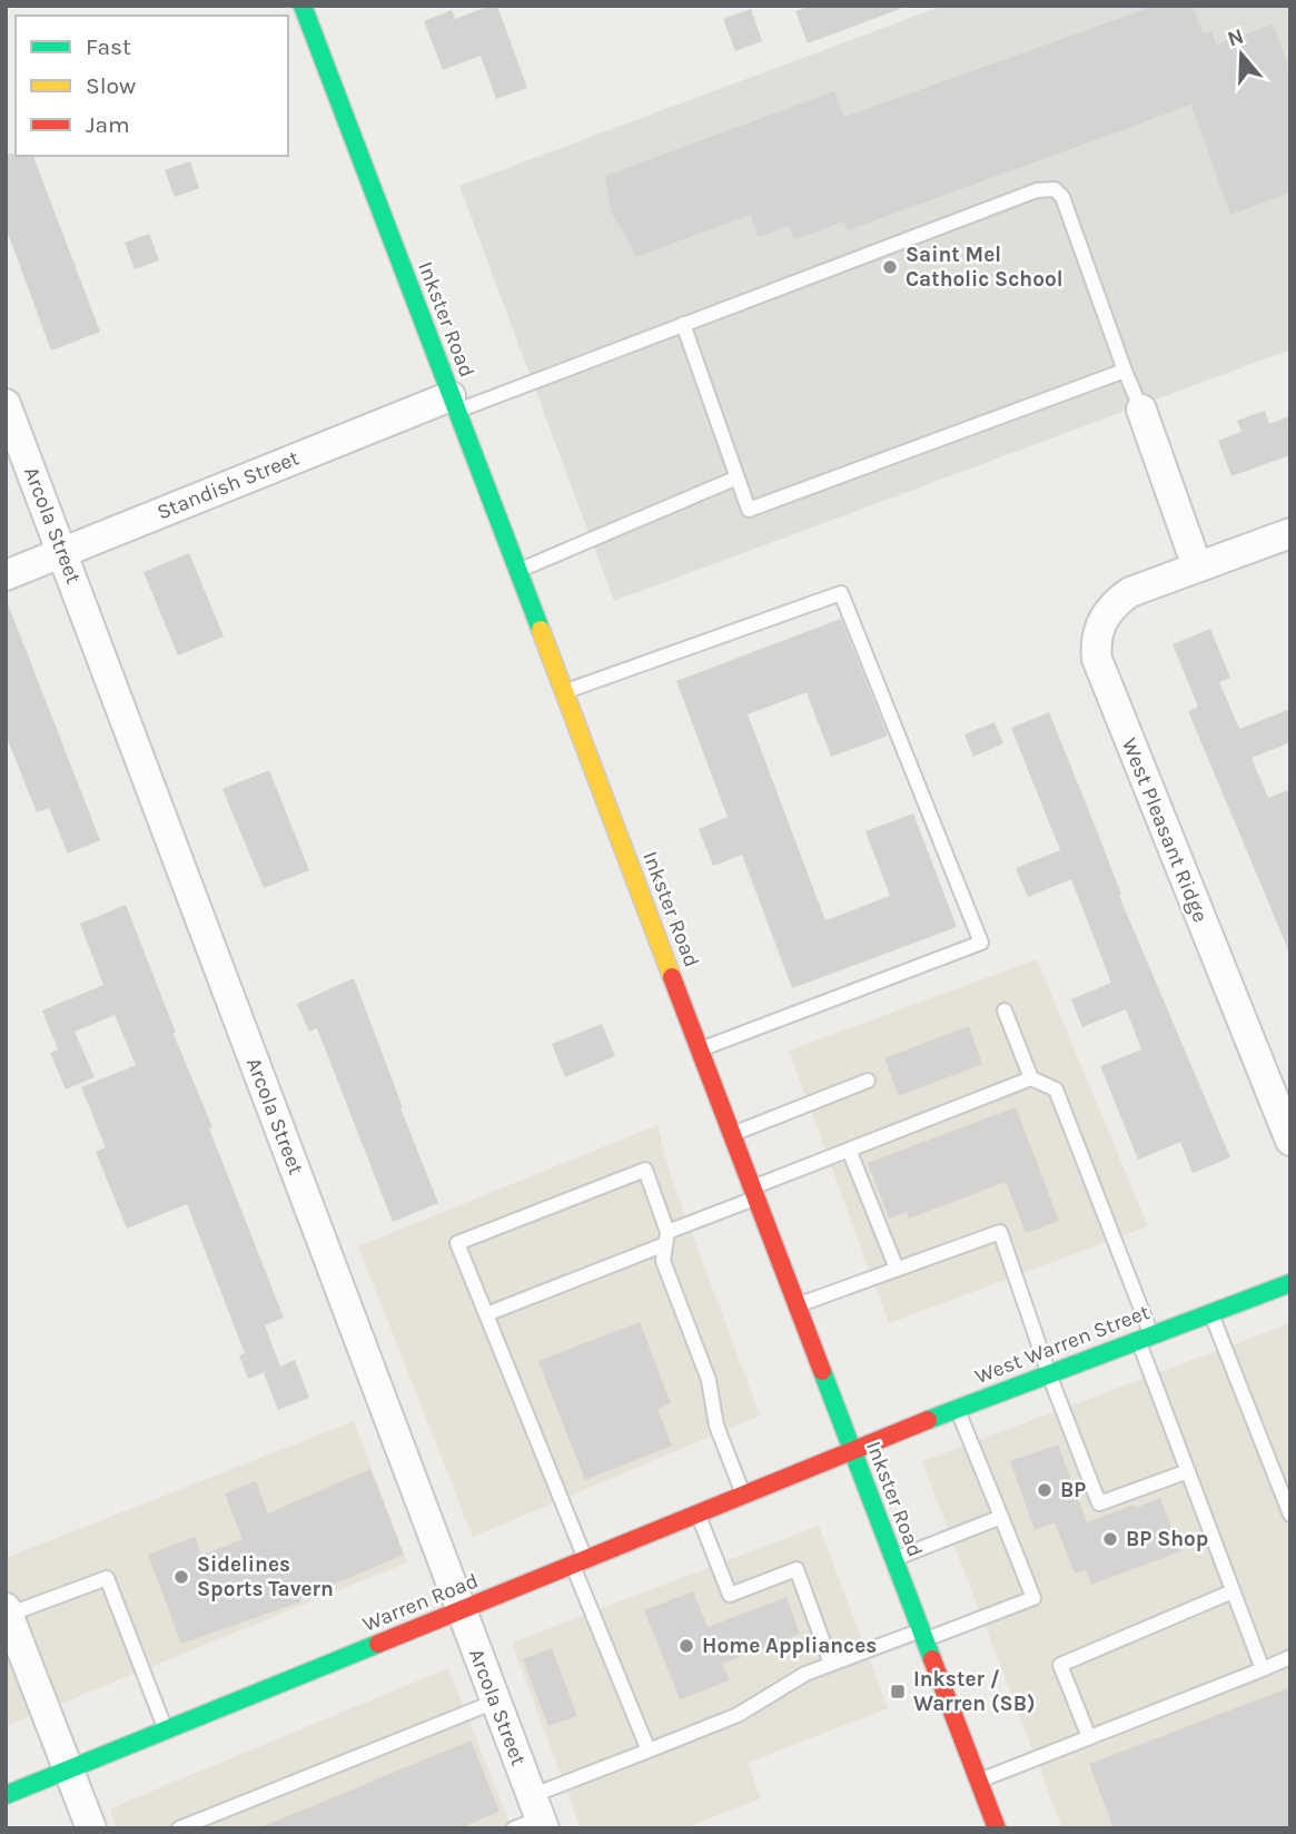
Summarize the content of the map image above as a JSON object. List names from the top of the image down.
{
  "streets": {
    "main road": ["Inkster Road", "West Warren Street", "Warren Road"],
    "street": ["Standish Street", "Arcola Street", "West Pleasant Ridge"]
  },
  "crossings": [
    ["Inkster Road", "Standish Street"],
    ["Inkster Road", "West Warren Street"],
    ["Inkster Road", "Warren Road"],
    ["Standish Street", "Arcola Street"],
    ["Arcola Street", "Warren Road"],
    ["West Warren Street", "Warren Road"]
  ],
  "places": {
    "other": [
      "Saint Mel Catholic School",
      "BP",
      "BP Shop",
      "Sidelines Sports Tavern",
      "Home Appliances"
    ],
    "transit": ["Inkster / Warren (SB)"]
  },
  "legend": ["Fast", "Slow", "Jam"],
  "north": "top"
}
